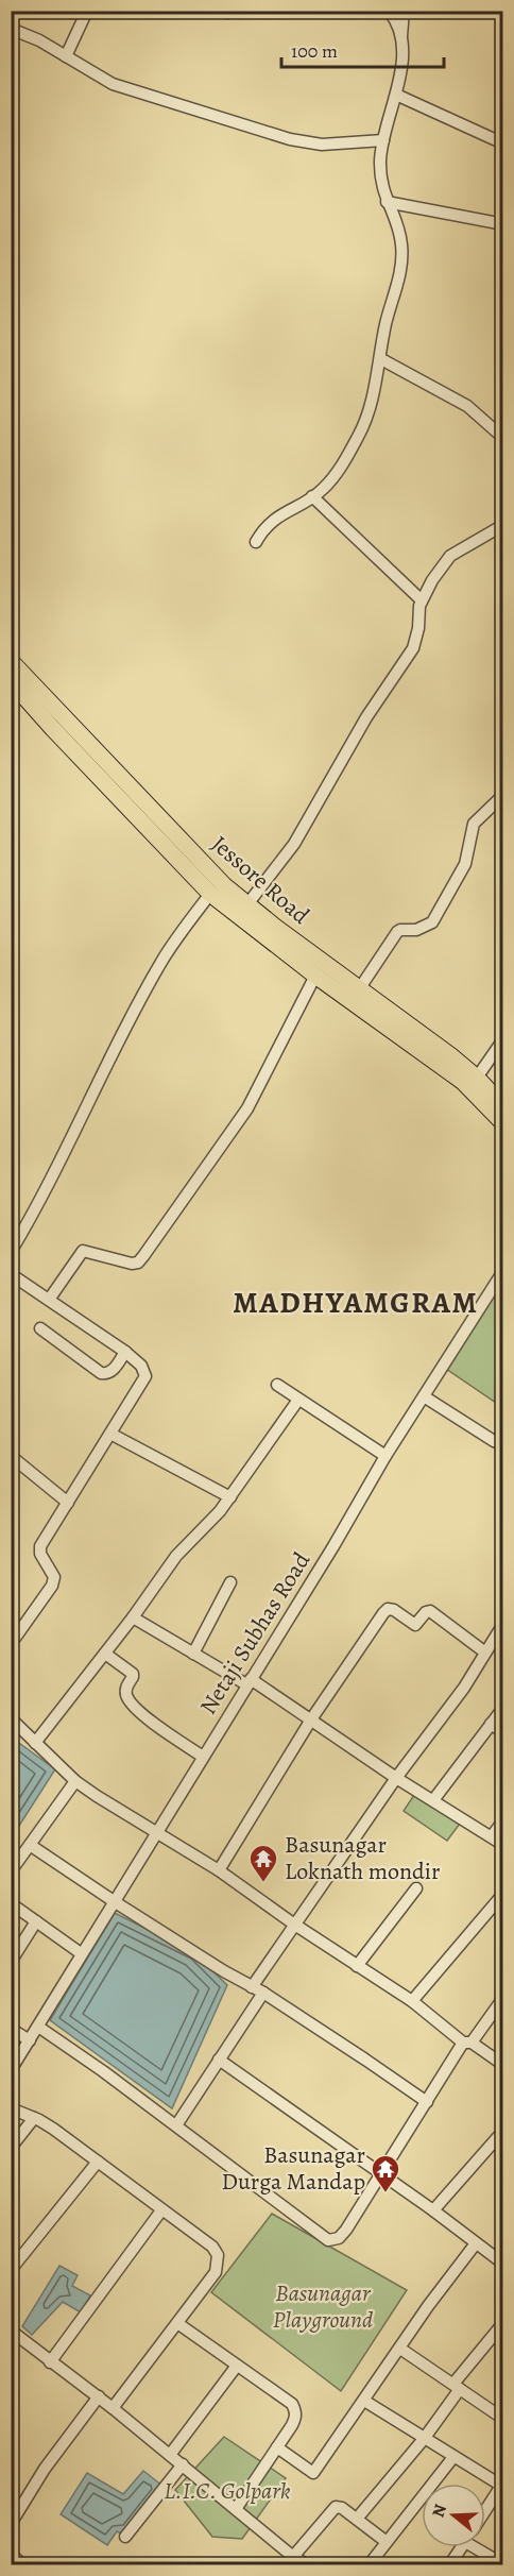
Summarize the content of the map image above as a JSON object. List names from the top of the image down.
{
  "streets": {
    "highway": ["Jessore Road"],
    "street": ["Netaji Subhas Road"]
  },
  "districts": ["MADHYAMGRAM"],
  "parks": ["Basunagar Playground", "L.I.C. Golpark"],
  "places": {
    "temple": ["Basunagar Loknath mondir", "Basunagar Durga Mandap"]
  },
  "scale_bar": "100 m",
  "north": "left"
}
